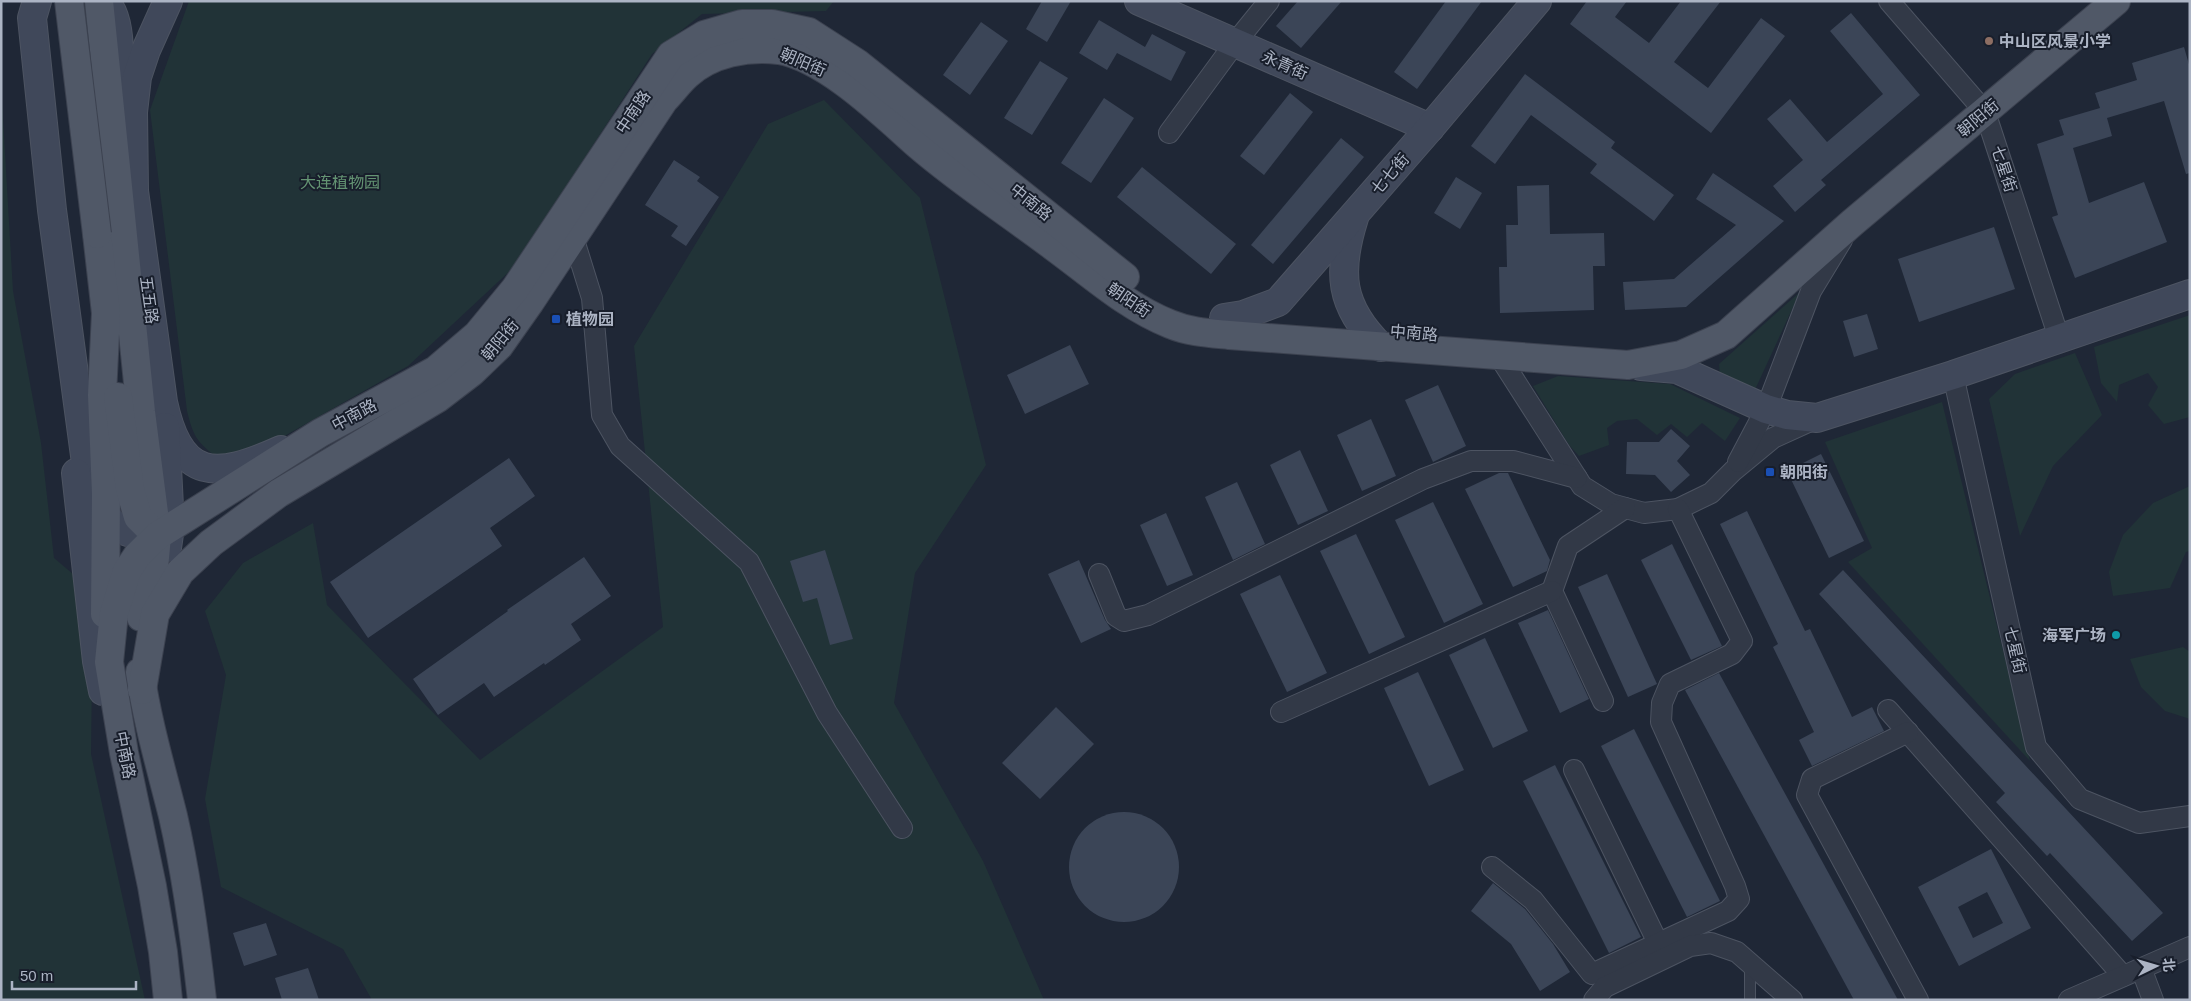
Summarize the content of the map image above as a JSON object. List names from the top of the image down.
{
  "streets": {
    "main road": [
      "朝阳街",
      "永青街",
      "中南路",
      "七七街",
      "五五路"
    ],
    "street": ["七星街"]
  },
  "crossings": [
    ["朝阳街", "中南路"],
    ["朝阳街", "七星街"],
    ["永青街", "七七街"],
    ["中南路", "七七街"],
    ["中南路", "五五路"]
  ],
  "parks": ["大连植物园"],
  "places": {
    "other": ["中山区风景小学", "海军广场"],
    "transit": ["植物园", "朝阳街"]
  },
  "scale_bar": "50 m",
  "north": "right"
}
